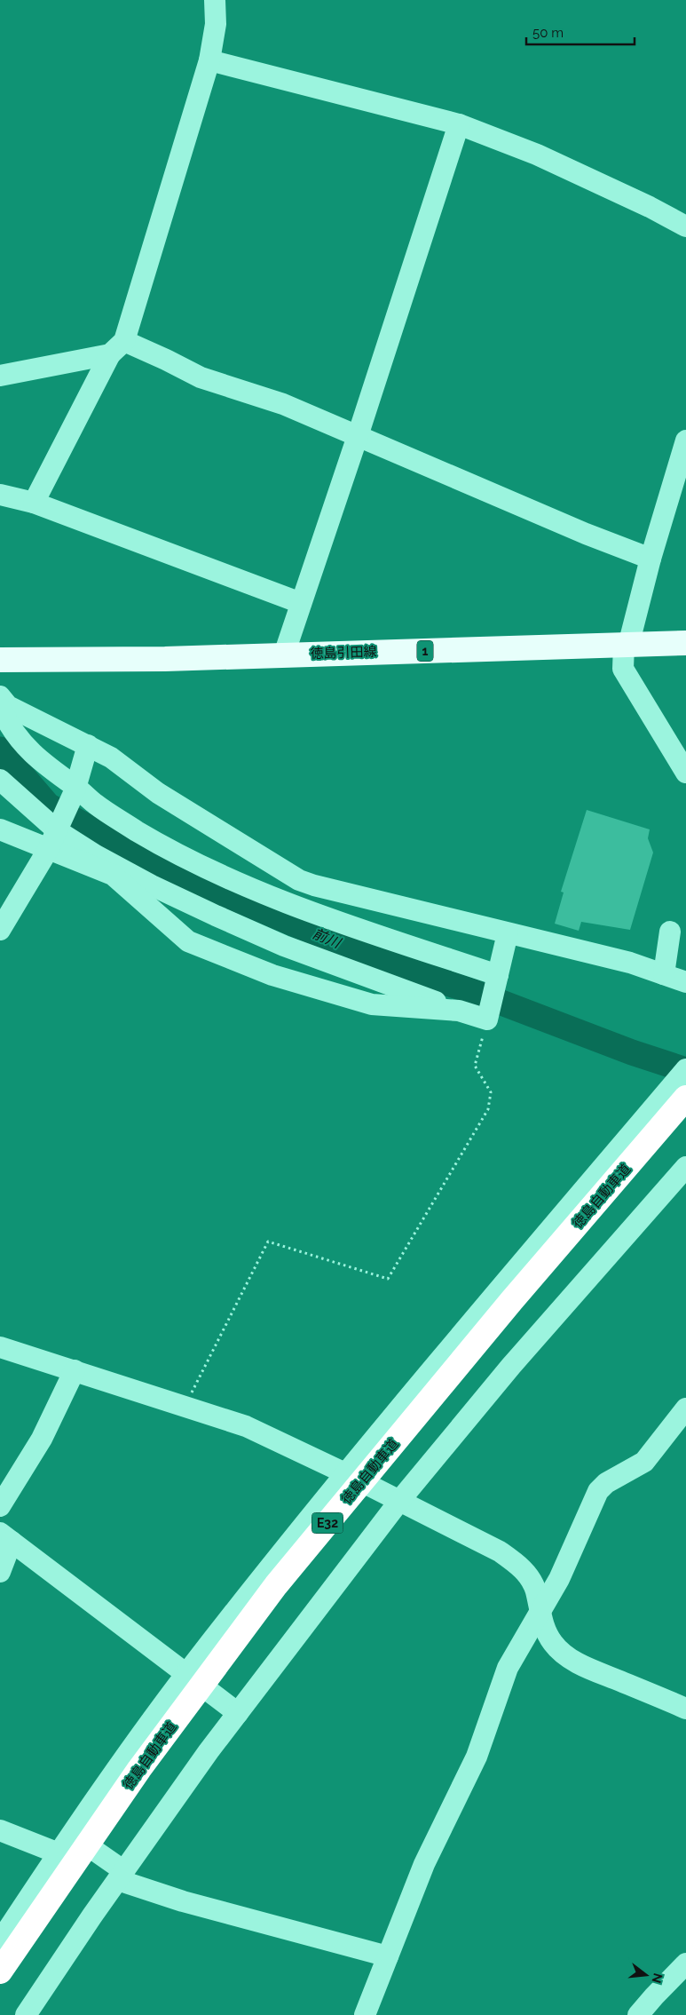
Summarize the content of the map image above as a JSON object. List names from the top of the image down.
{
  "streets": {
    "highway": ["徳島自動車道", "E32"],
    "main road": ["1", "徳島引田線"]
  },
  "water": ["前川"],
  "scale_bar": "50 m",
  "north": "right"
}
